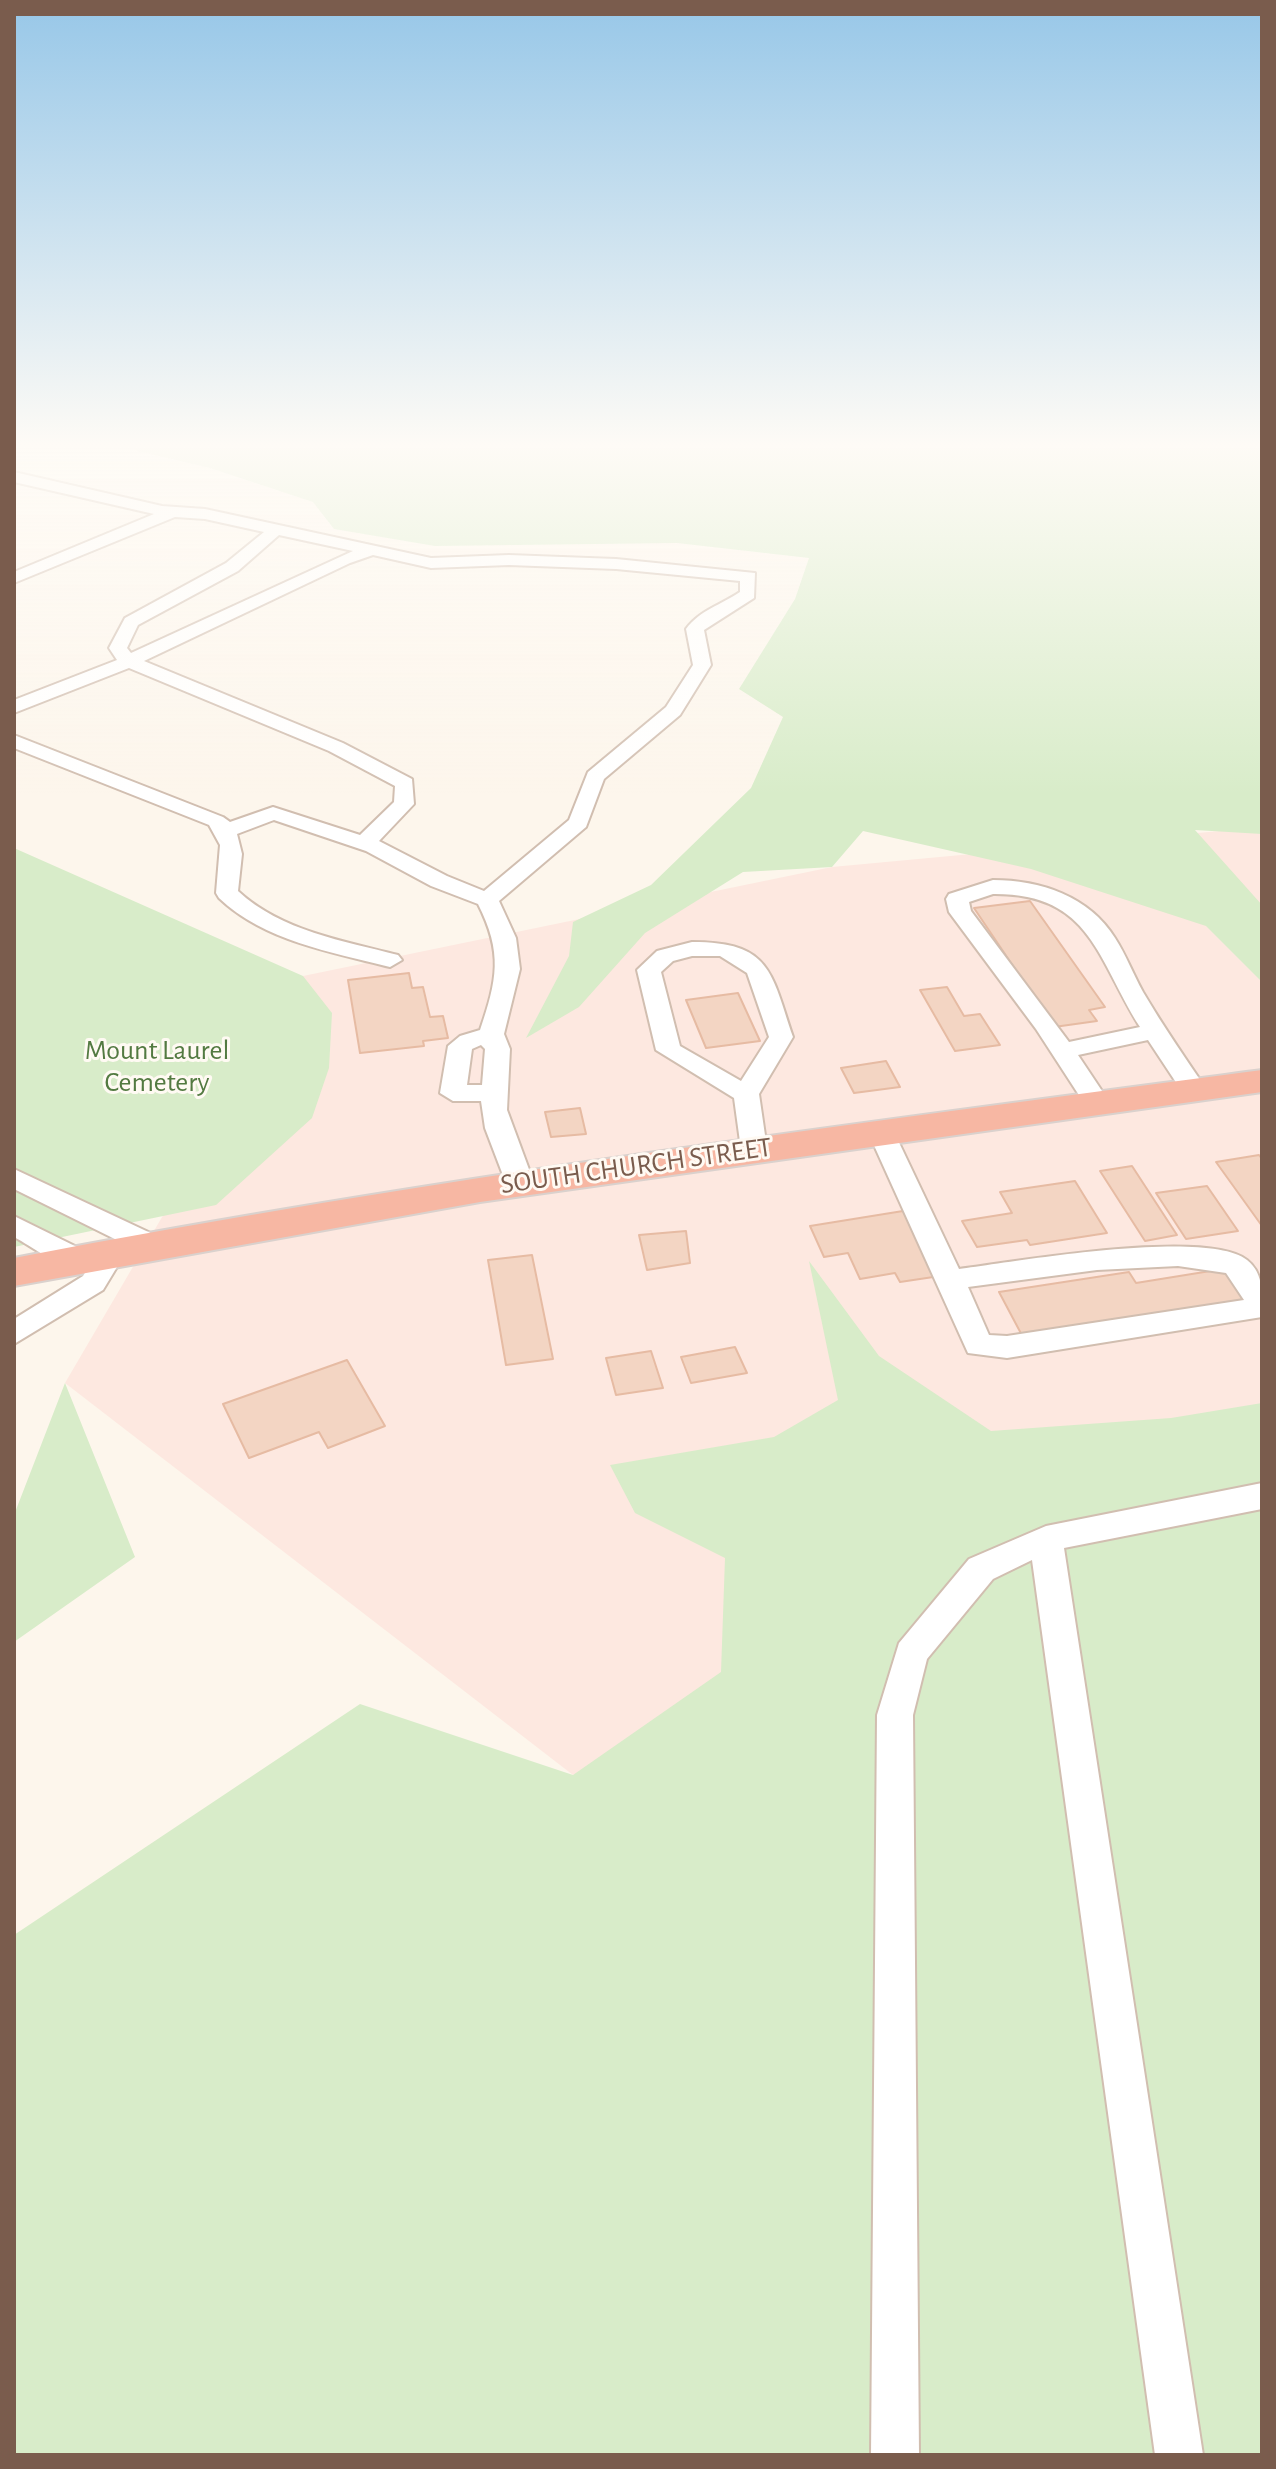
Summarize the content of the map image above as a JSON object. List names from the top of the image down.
{
  "streets": {
    "highway": ["SOUTH CHURCH STREET"]
  },
  "parks": ["Mount Laurel Cemetery"]
}
